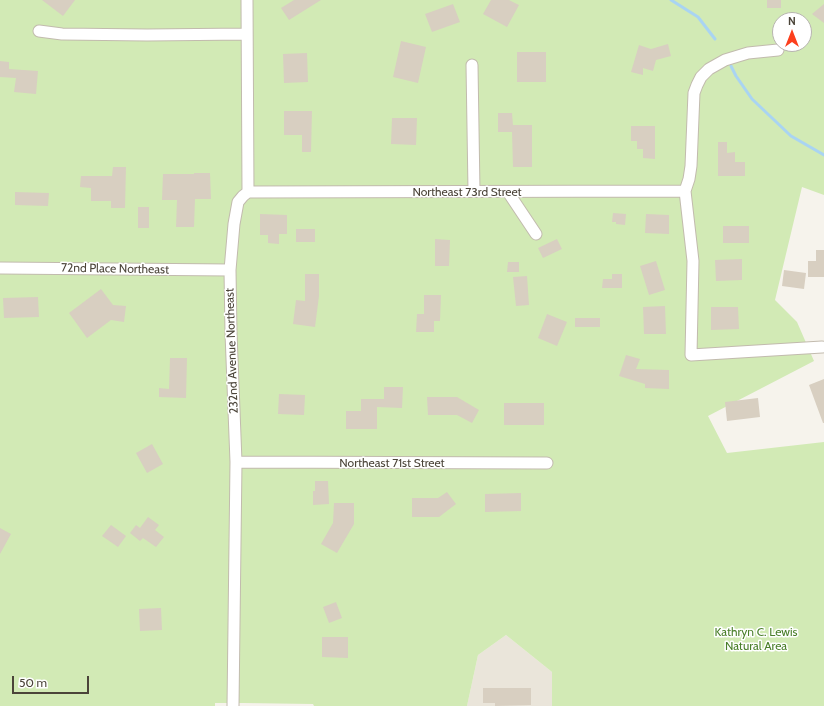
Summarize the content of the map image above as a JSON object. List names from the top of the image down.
{
  "streets": {
    "street": [
      "Northeast 73rd Street",
      "72nd Place Northeast",
      "232nd Avenue Northeast",
      "Northeast 71st Street"
    ]
  },
  "crossings": [
    ["Northeast 73rd Street", "232nd Avenue Northeast"],
    ["72nd Place Northeast", "232nd Avenue Northeast"],
    ["232nd Avenue Northeast", "Northeast 71st Street"]
  ],
  "parks": ["Kathryn C. Lewis Natural Area"],
  "scale_bar": "50 m",
  "north": "top"
}
